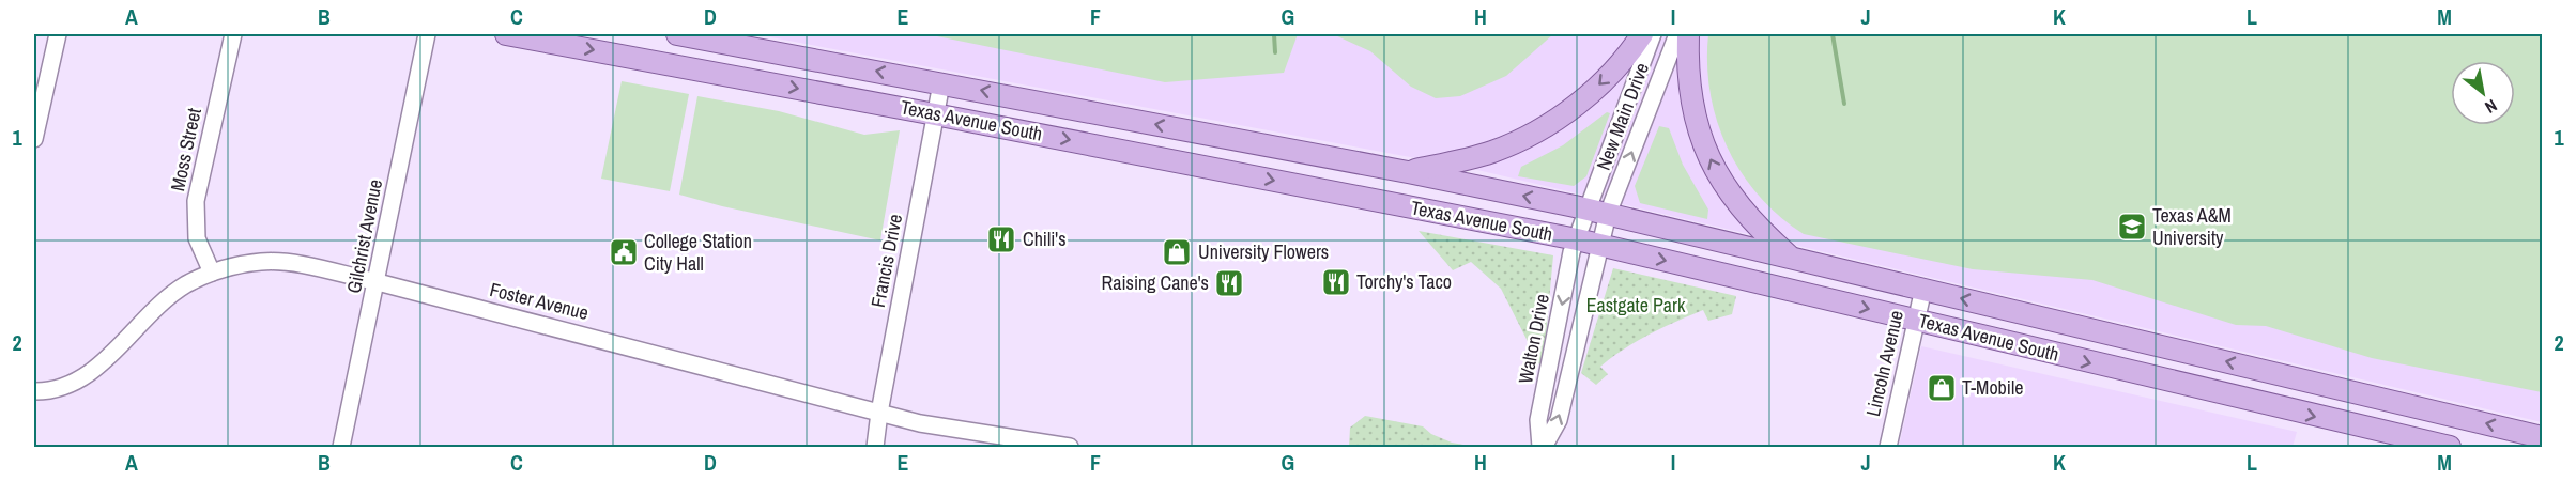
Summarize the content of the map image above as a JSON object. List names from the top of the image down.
{
  "streets": {
    "main road": ["Texas Avenue South"],
    "street": [
      "New Main Drive",
      "Moss Street",
      "Gilchrist Avenue",
      "Francis Drive",
      "Foster Avenue",
      "Walton Drive",
      "Lincoln Avenue"
    ]
  },
  "crossings": [
    ["New Main Drive", "Texas Avenue South"],
    ["New Main Drive", "Walton Drive"],
    ["Texas Avenue South", "Francis Drive"],
    ["Texas Avenue South", "Walton Drive"],
    ["Texas Avenue South", "Lincoln Avenue"],
    ["Moss Street", "Foster Avenue"],
    ["Gilchrist Avenue", "Foster Avenue"],
    ["Francis Drive", "Foster Avenue"]
  ],
  "parks": ["Eastgate Park"],
  "places": {
    "school or university": ["Texas A&M University"],
    "restaurant": ["Chili's", "Torchy's Taco", "Raising Cane's"],
    "public building": ["College Station City Hall"],
    "shop": ["University Flowers", "T-Mobile"]
  },
  "north": "bottom right",
  "grid": {
    "columns": [
      "A",
      "B",
      "C",
      "D",
      "E",
      "F",
      "G",
      "H",
      "I",
      "J",
      "K",
      "L",
      "M"
    ],
    "rows": ["1", "2"]
  }
}
